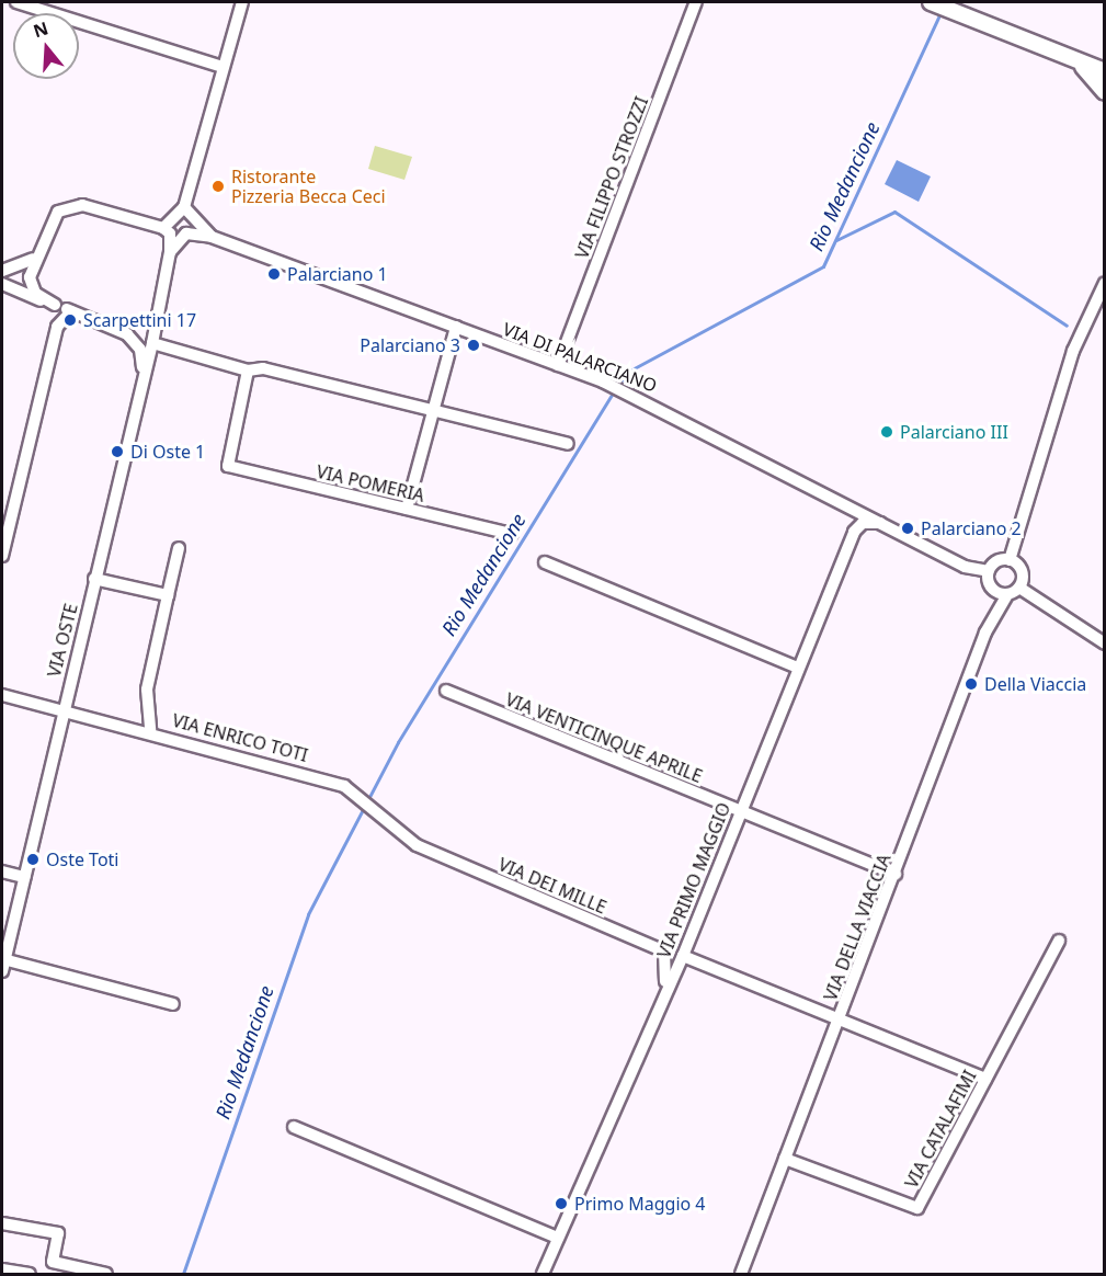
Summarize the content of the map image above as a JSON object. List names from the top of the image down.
{
  "streets": {
    "street": [
      "VIA FILIPPO STROZZI",
      "VIA DI PALARCIANO",
      "VIA POMERIA",
      "VIA OSTE",
      "VIA ENRICO TOTI",
      "VIA VENTICINQUE APRILE",
      "VIA PRIMO MAGGIO",
      "VIA DEI MILLE",
      "VIA DELLA VIACCIA",
      "VIA CATALAFIMI"
    ]
  },
  "crossings": [
    ["VIA FILIPPO STROZZI", "VIA DI PALARCIANO"],
    ["VIA DI PALARCIANO", "VIA OSTE"],
    ["VIA DI PALARCIANO", "VIA DELLA VIACCIA"],
    ["VIA OSTE", "VIA ENRICO TOTI"],
    ["VIA ENRICO TOTI", "VIA DEI MILLE"],
    ["VIA VENTICINQUE APRILE", "VIA PRIMO MAGGIO"],
    ["VIA VENTICINQUE APRILE", "VIA DELLA VIACCIA"],
    ["VIA PRIMO MAGGIO", "VIA DEI MILLE"],
    ["VIA DELLA VIACCIA", "VIA CATALAFIMI"]
  ],
  "water": ["Rio Medancione"],
  "places": [
    "Ristorante Pizzeria Becca Ceci",
    "Palarciano 1",
    "Scarpettini 17",
    "Palarciano 3",
    "Palarciano III",
    "Di Oste 1",
    "Palarciano 2",
    "Della Viaccia",
    "Oste Toti",
    "Primo Maggio 4"
  ],
  "north": "top"
}
